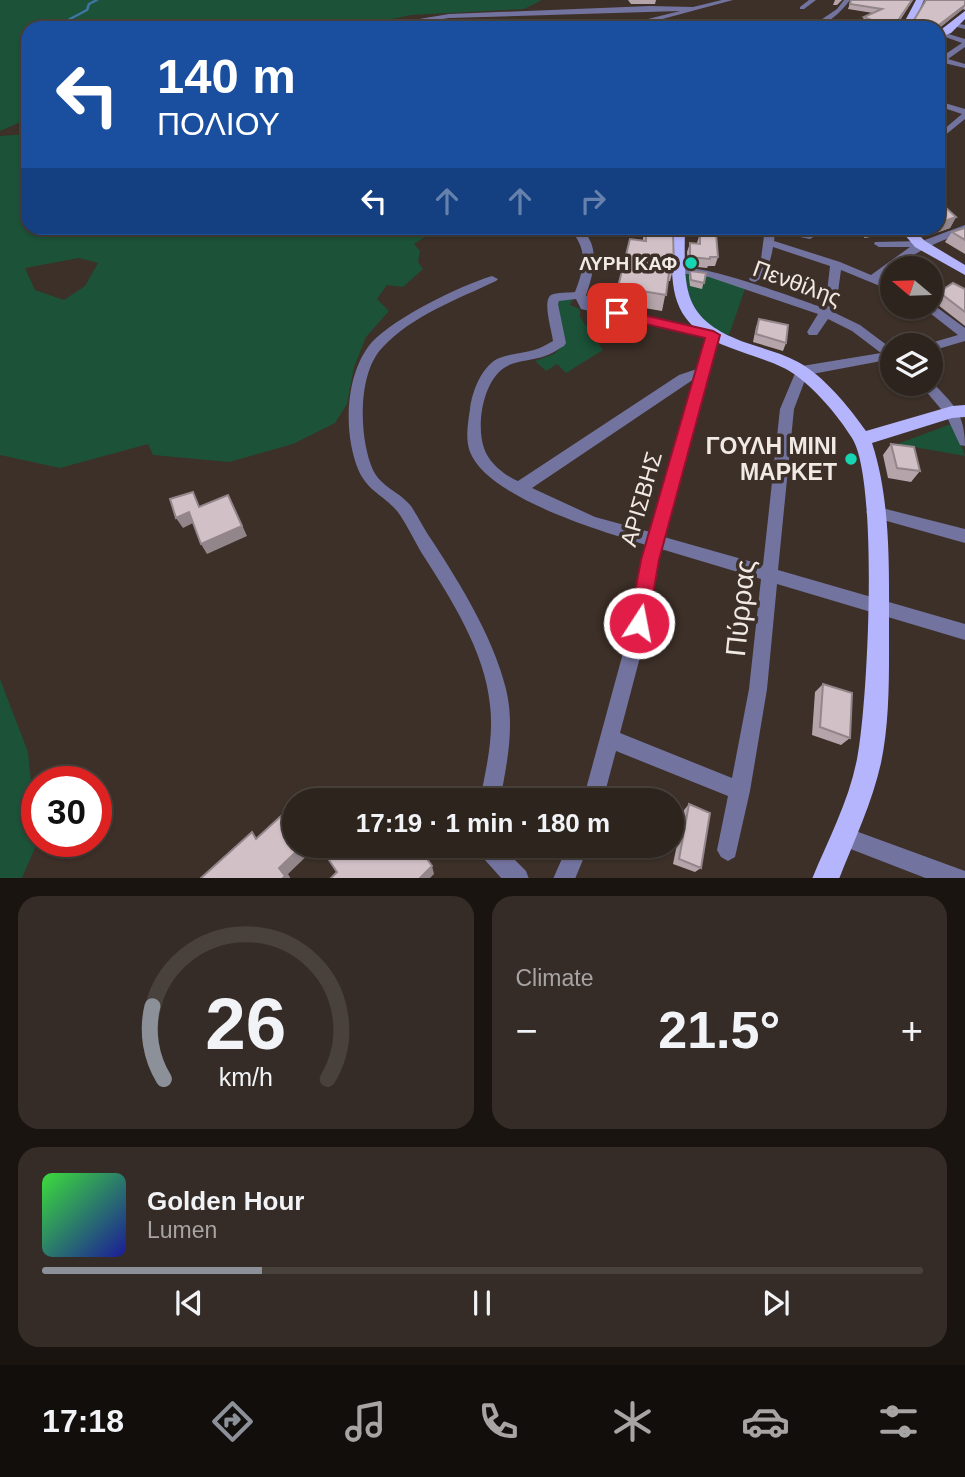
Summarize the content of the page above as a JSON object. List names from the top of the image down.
{
  "streets": {
    "street": ["Πενθίλης", "ΑΡΙΣΒΗΣ", "Πύρρας"]
  },
  "places": ["ΛΥΡΗ ΚΑΦ", "ΓΟΥΛΗ ΜΙΝΙ ΜΑΡΚΕΤ"],
  "north": "left",
  "page": {
    "turn": ["140 m", "ΠΟΛΙΟΥ"],
    "limit": "30",
    "trip": "17:19 · 1 min · 180 m",
    "tile": "Climate",
    "heat": ["−", "21.5°", "+"],
    "song": ["Golden Hour", "Lumen"],
    "tabs": "17:18",
    "gauge": ["26", "km/h"]
  }
}
